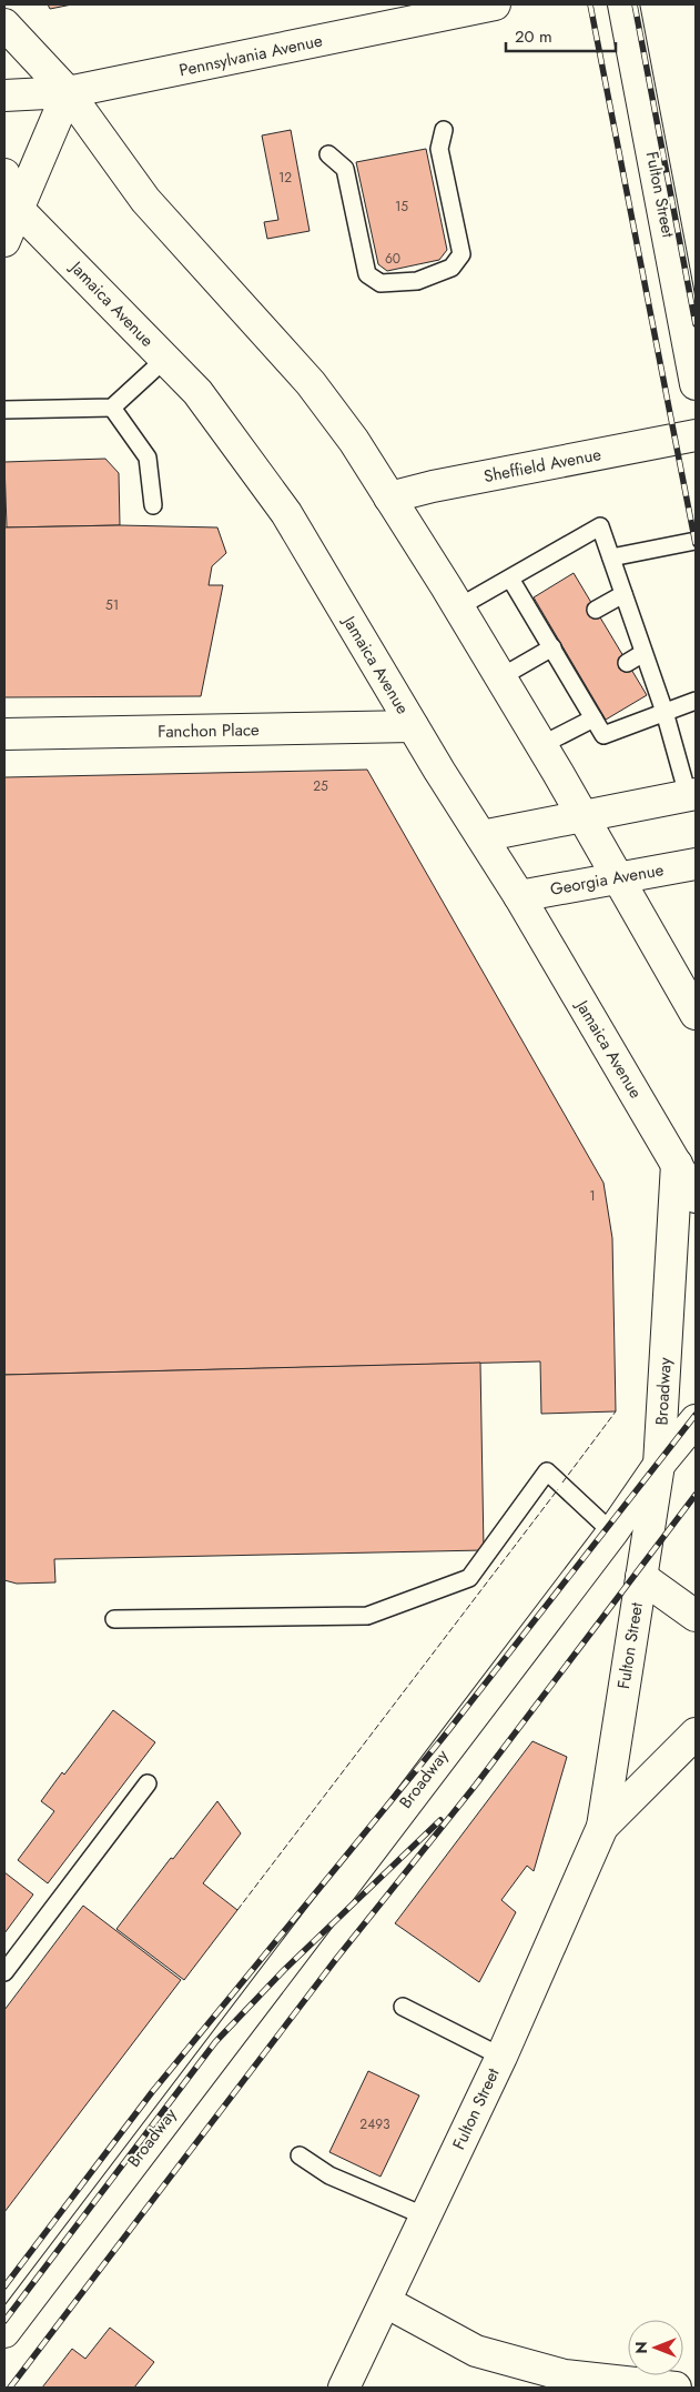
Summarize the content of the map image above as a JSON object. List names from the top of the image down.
{
  "streets": {
    "main road": [
      "Pennsylvania Avenue",
      "Fulton Street",
      "Jamaica Avenue",
      "Sheffield Avenue",
      "Fanchon Place",
      "Georgia Avenue",
      "Broadway"
    ]
  },
  "crossings": [
    ["Fulton Street", "Broadway"],
    ["Jamaica Avenue", "Fanchon Place"],
    ["Jamaica Avenue", "Georgia Avenue"],
    ["Jamaica Avenue", "Broadway"]
  ],
  "house_numbers": [
    "12",
    "15",
    "60",
    "51",
    "25",
    "1",
    "2493"
  ],
  "scale_bar": "20 m",
  "north": "left"
}
